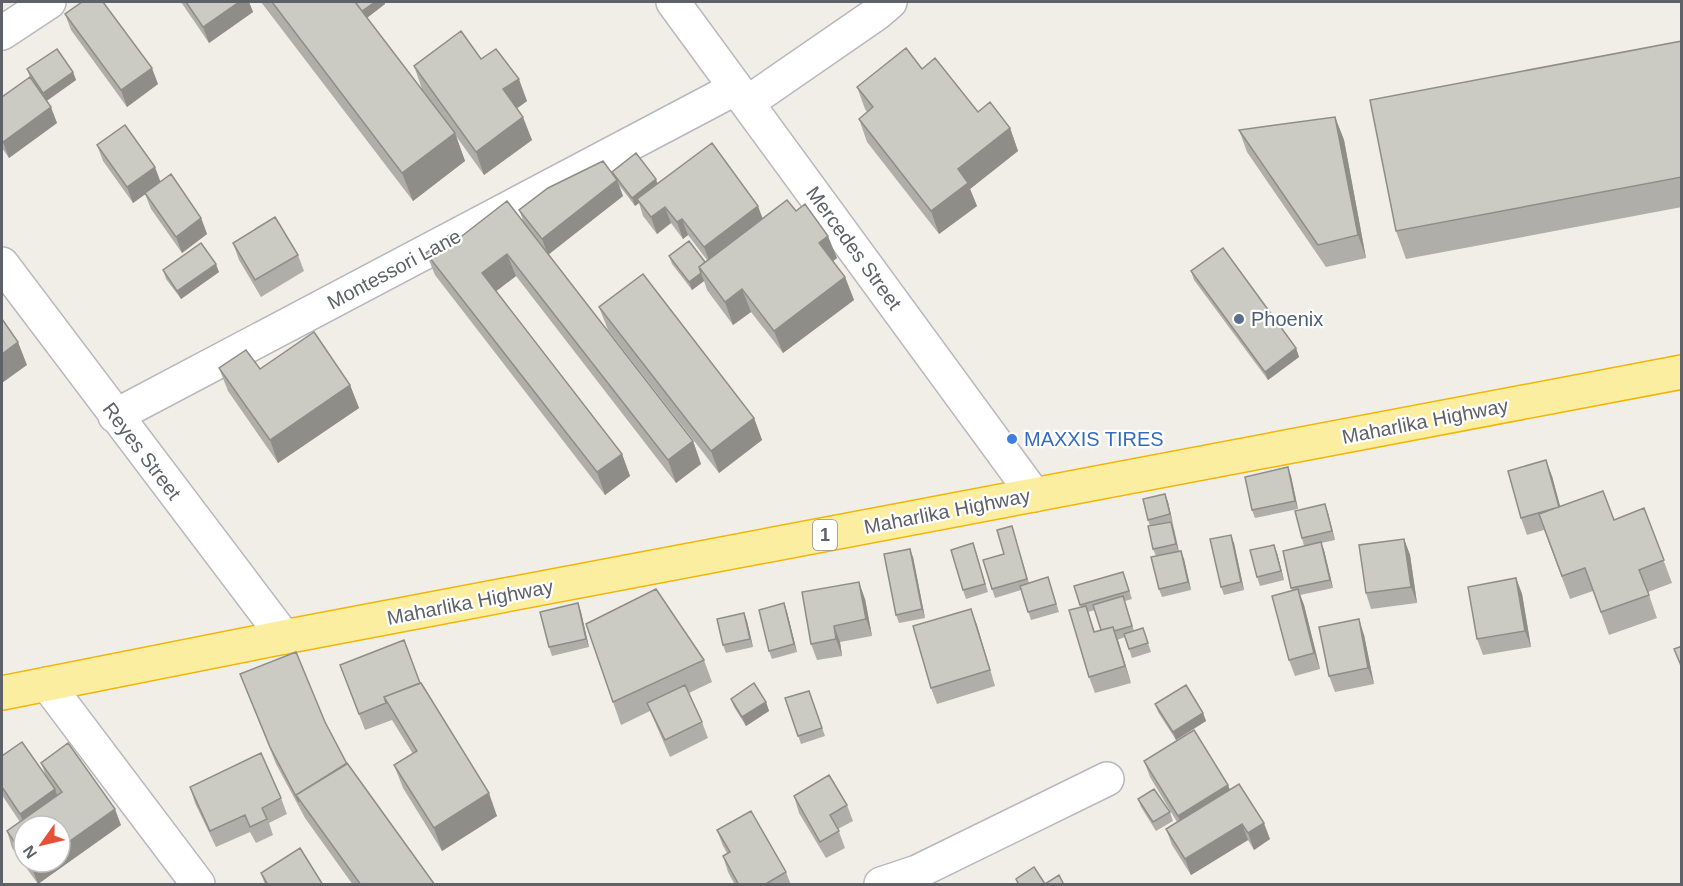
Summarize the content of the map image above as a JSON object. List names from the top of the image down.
{
  "streets": {
    "highway": ["Maharlika Highway", "1"],
    "street": ["Mercedes Street", "Montessori Lane", "Reyes Street"]
  },
  "crossings": [
    ["Mercedes Street", "Montessori Lane"],
    ["Mercedes Street", "Maharlika Highway"],
    ["Montessori Lane", "Reyes Street"],
    ["Maharlika Highway", "Reyes Street"]
  ],
  "places": ["Phoenix", "MAXXIS TIRES"],
  "north": "bottom left"
}
